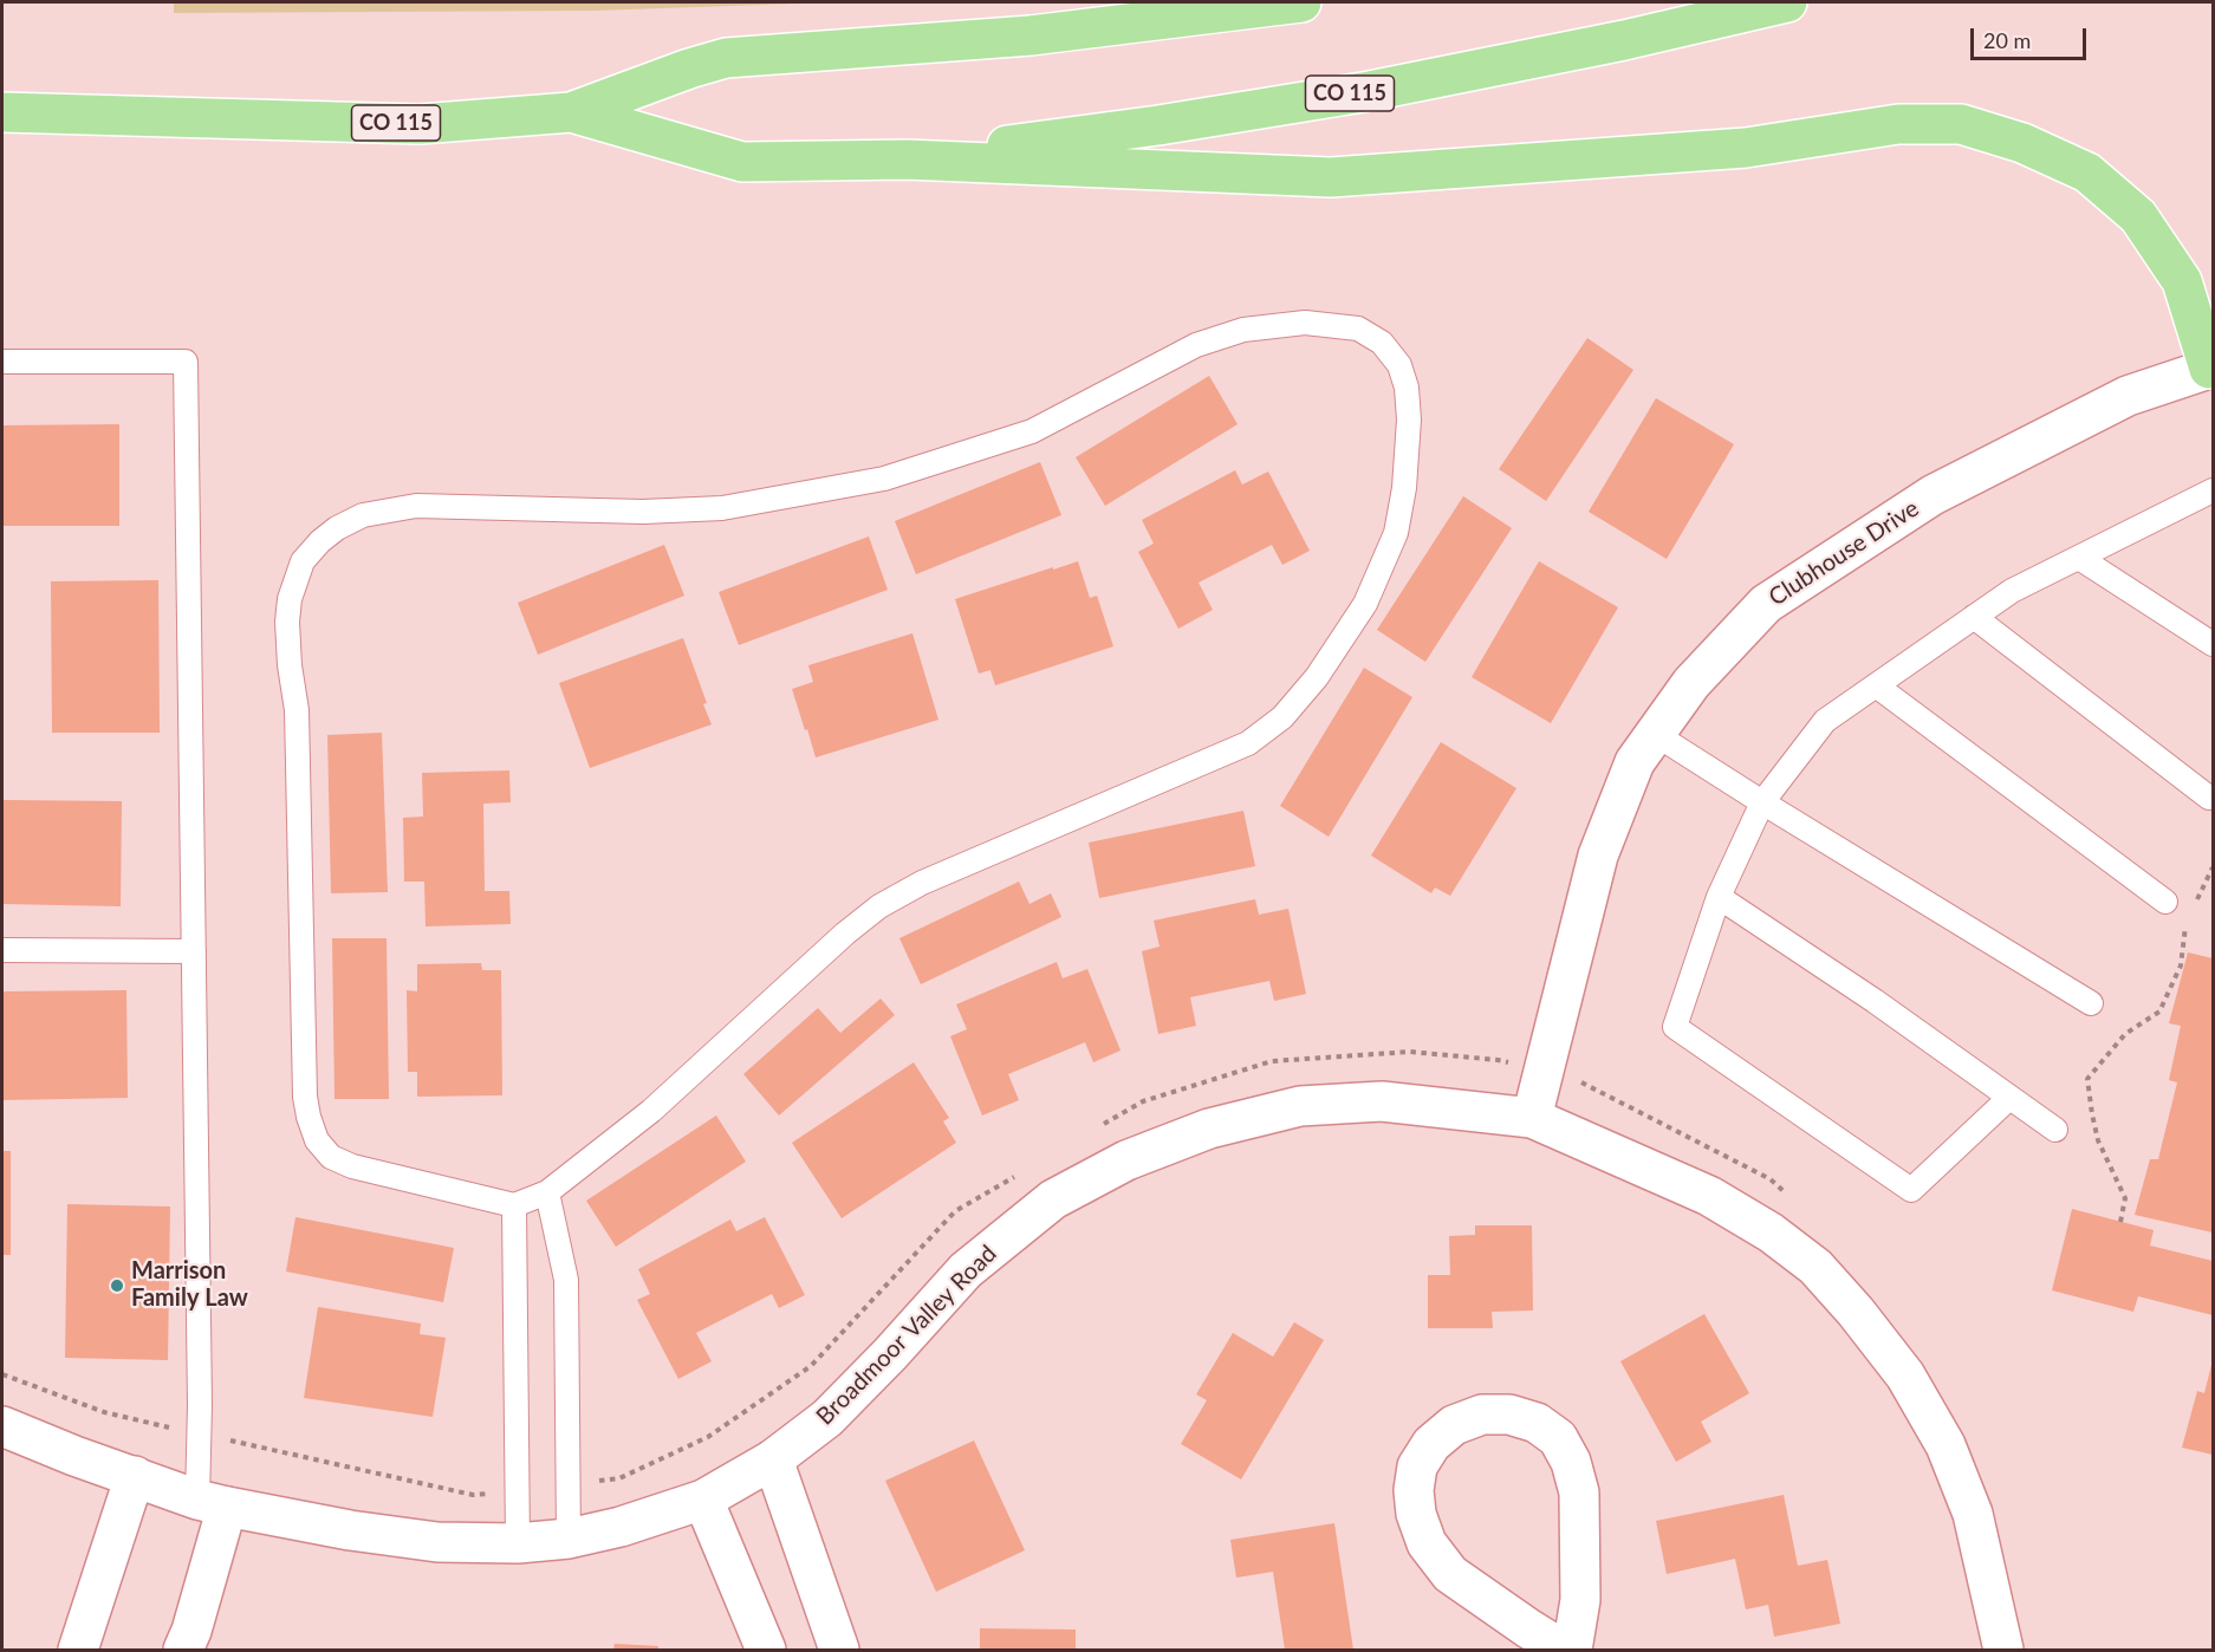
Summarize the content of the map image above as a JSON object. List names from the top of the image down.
{
  "streets": {
    "highway": ["CO 115"],
    "street": ["Clubhouse Drive", "Broadmoor Valley Road"]
  },
  "crossings": [
    ["Clubhouse Drive", "Broadmoor Valley Road"]
  ],
  "places": ["Marrison Family Law"],
  "scale_bar": "20 m"
}
